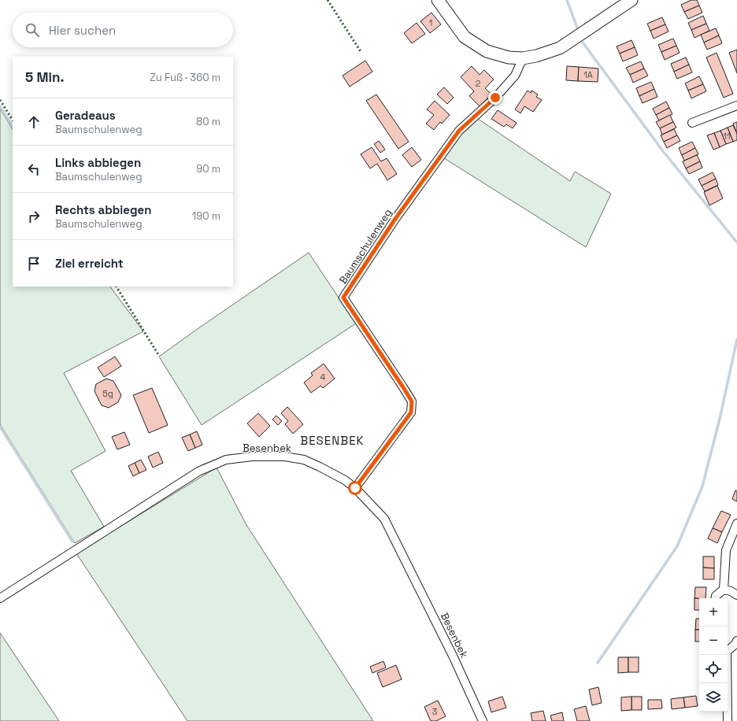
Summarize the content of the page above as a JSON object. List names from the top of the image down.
{
  "streets": {
    "street": ["Baumschulenweg", "Besenbek"]
  },
  "crossings": [
    ["Baumschulenweg", "Besenbek"]
  ],
  "districts": ["BESENBEK"],
  "house_numbers": [
    "1",
    "1A",
    "2",
    "11",
    "4",
    "5g",
    "3"
  ],
  "page": {
    "search": "Hier suchen",
    "heading": ["5 Min.", "Zu Fuß · 360 m"],
    "list": [
      ["Geradeaus", "Baumschulenweg", "80 m"],
      ["Links abbiegen", "Baumschulenweg", "90 m"],
      ["Rechts abbiegen", "Baumschulenweg", "190 m"],
      "Ziel erreicht"
    ],
    "map_buttons": ["+", "−"]
  }
}
